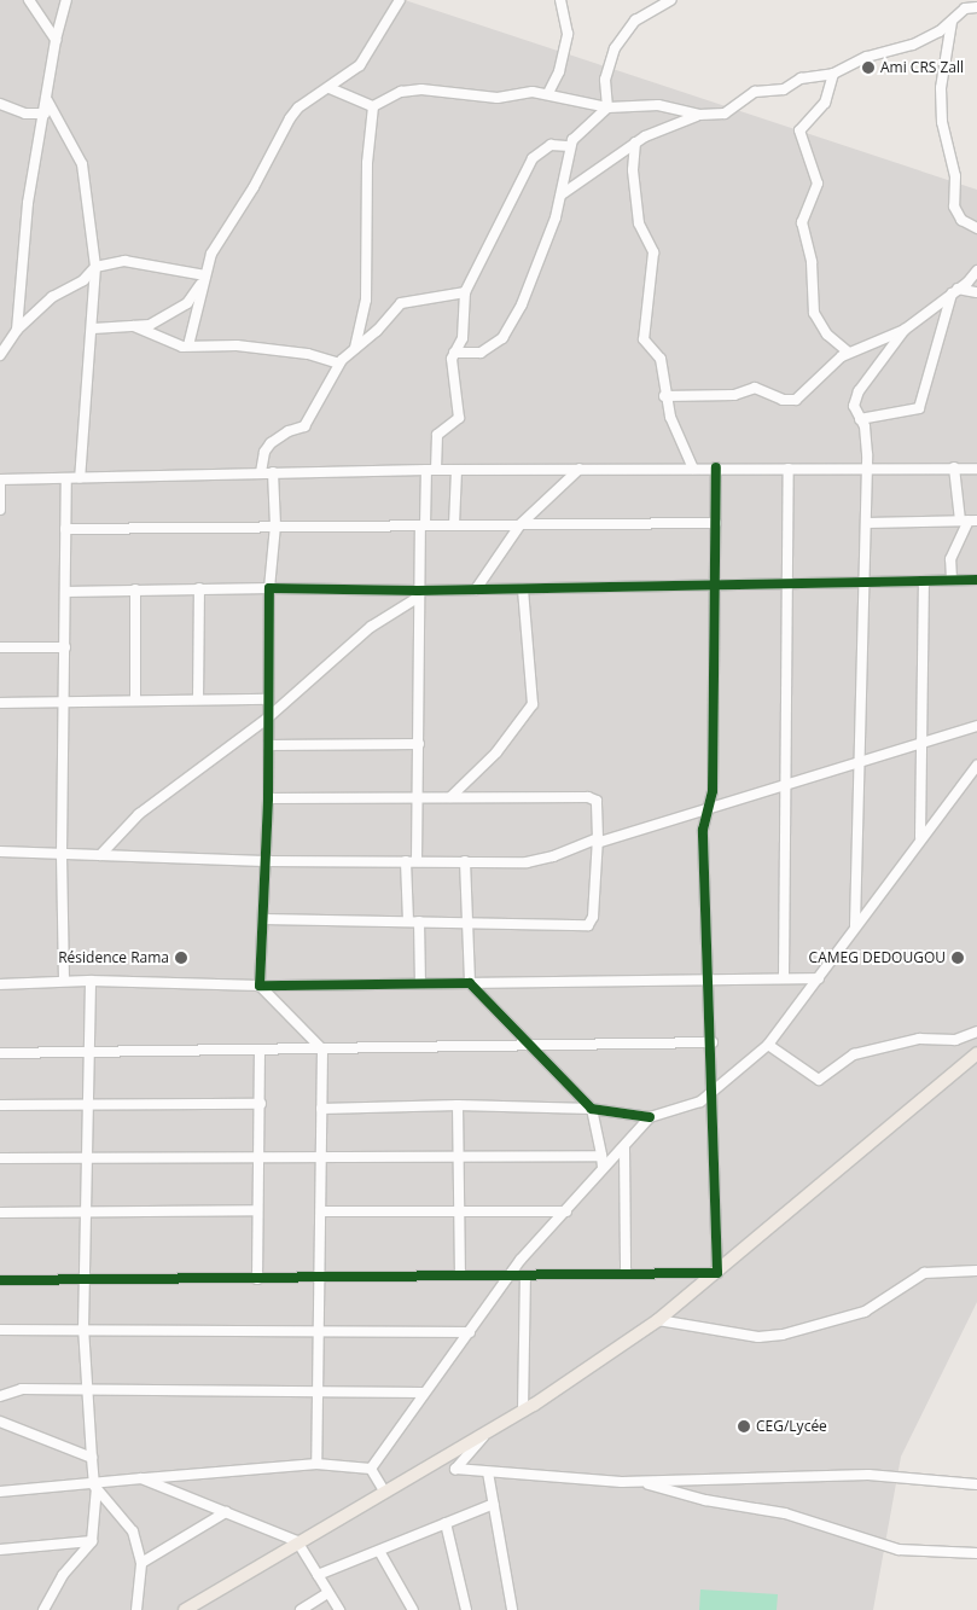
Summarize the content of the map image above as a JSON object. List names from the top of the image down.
{
  "places": [
    "Ami CRS Zall",
    "Résidence Rama",
    "CAMEG DEDOUGOU",
    "CEG/Lycée"
  ]
}
